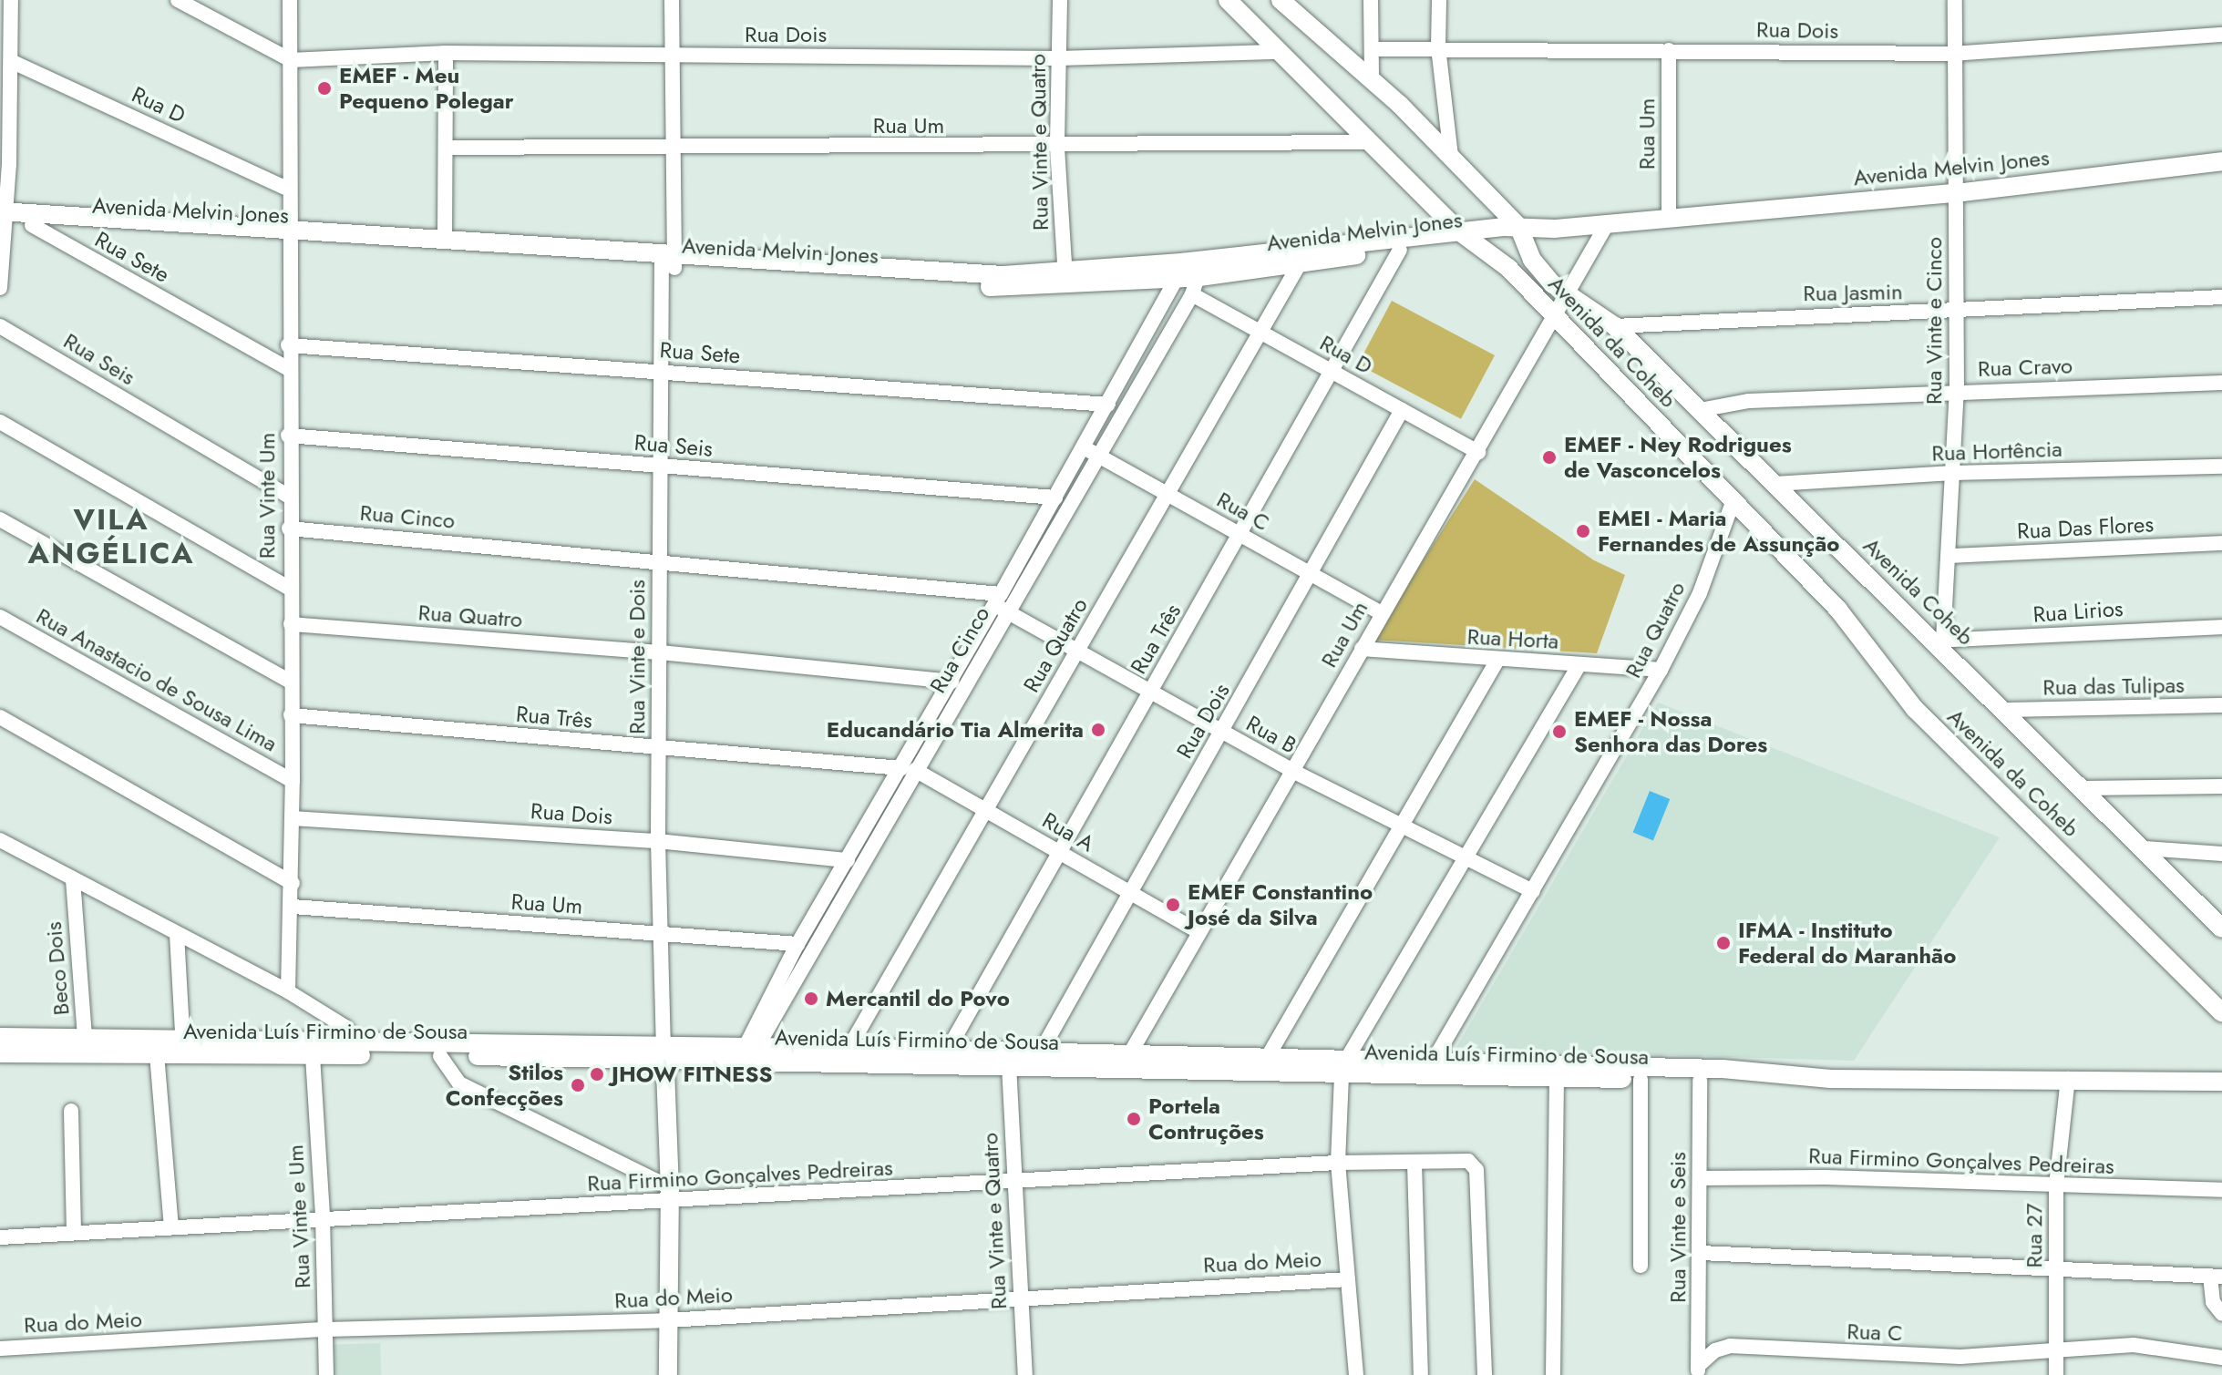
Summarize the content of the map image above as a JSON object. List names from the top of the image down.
{
  "streets": {
    "main road": [
      "Avenida Melvin Jones",
      "Avenida da Coheb",
      "Avenida Coheb",
      "Avenida Luís Firmino de Sousa"
    ],
    "street": [
      "Rua Dois",
      "Rua D",
      "Rua Um",
      "Rua Vinte e Quatro",
      "Rua Sete",
      "Rua Jasmin",
      "Rua Vinte e Cinco",
      "Rua Seis",
      "Rua Cravo",
      "Rua Hortência",
      "Rua Vinte Um",
      "Rua C",
      "Rua Cinco",
      "Rua Das Flores",
      "Rua Lirios",
      "Rua Quatro",
      "Rua Três",
      "Rua Horta",
      "Rua Vinte e Dois",
      "Rua Anastacio de Sousa Lima",
      "Rua das Tulipas",
      "Rua B",
      "Rua A",
      "Beco Dois",
      "Rua Firmino Gonçalves Pedreiras",
      "Rua Vinte e Um",
      "Rua Vinte e Seis",
      "Rua 27",
      "Rua do Meio"
    ]
  },
  "crossings": [
    ["Rua Dois", "Rua D"],
    ["Rua Dois", "Rua Um"],
    ["Rua Dois", "Rua Vinte e Quatro"],
    ["Rua Dois", "Rua Vinte e Cinco"],
    ["Rua Dois", "Avenida da Coheb"],
    ["Rua Dois", "Rua Vinte Um"],
    ["Rua Dois", "Rua C"],
    ["Rua Dois", "Rua Cinco"],
    ["Rua Dois", "Rua Vinte e Dois"],
    ["Rua Dois", "Rua B"],
    ["Rua Dois", "Rua A"],
    ["Rua Dois", "Avenida Luís Firmino de Sousa"],
    ["Rua D", "Rua Um"],
    ["Rua D", "Avenida Melvin Jones"],
    ["Rua D", "Rua Vinte Um"],
    ["Rua D", "Rua Cinco"],
    ["Rua D", "Rua Quatro"],
    ["Rua D", "Rua Três"],
    ["Rua Um", "Rua Vinte e Quatro"],
    ["Rua Um", "Avenida Melvin Jones"],
    ["Rua Um", "Avenida da Coheb"],
    ["Rua Um", "Rua Vinte Um"],
    ["Rua Um", "Rua C"],
    ["Rua Um", "Rua Cinco"],
    ["Rua Um", "Avenida Coheb"],
    ["Rua Um", "Rua Horta"],
    ["Rua Um", "Rua Vinte e Dois"],
    ["Rua Um", "Rua B"],
    ["Rua Um", "Rua A"],
    ["Rua Um", "Avenida Luís Firmino de Sousa"],
    ["Rua Vinte e Quatro", "Avenida Melvin Jones"],
    ["Rua Vinte e Quatro", "Avenida Luís Firmino de Sousa"],
    ["Rua Vinte e Quatro", "Rua Firmino Gonçalves Pedreiras"],
    ["Rua Vinte e Quatro", "Rua do Meio"],
    ["Avenida Melvin Jones", "Rua Sete"],
    ["Avenida Melvin Jones", "Rua Vinte e Cinco"],
    ["Avenida Melvin Jones", "Avenida da Coheb"],
    ["Avenida Melvin Jones", "Rua Vinte Um"],
    ["Avenida Melvin Jones", "Rua Cinco"],
    ["Avenida Melvin Jones", "Avenida Coheb"],
    ["Avenida Melvin Jones", "Rua Quatro"],
    ["Avenida Melvin Jones", "Rua Três"],
    ["Avenida Melvin Jones", "Rua Vinte e Dois"],
    ["Rua Sete", "Rua Vinte Um"],
    ["Rua Sete", "Rua Cinco"],
    ["Rua Sete", "Rua Vinte e Dois"],
    ["Rua Jasmin", "Rua Vinte e Cinco"],
    ["Rua Jasmin", "Avenida Coheb"],
    ["Rua Vinte e Cinco", "Rua Cravo"],
    ["Rua Vinte e Cinco", "Rua Hortência"],
    ["Rua Vinte e Cinco", "Rua Das Flores"],
    ["Rua Vinte e Cinco", "Avenida Coheb"],
    ["Rua Vinte e Cinco", "Rua Lirios"],
    ["Avenida da Coheb", "Rua Quatro"],
    ["Rua Seis", "Rua Vinte Um"],
    ["Rua Seis", "Rua Cinco"],
    ["Rua Seis", "Rua Vinte e Dois"],
    ["Rua Cravo", "Avenida Coheb"],
    ["Rua Hortência", "Avenida Coheb"],
    ["Rua Vinte Um", "Rua Cinco"],
    ["Rua Vinte Um", "Rua Quatro"],
    ["Rua Vinte Um", "Rua Três"],
    ["Rua Vinte Um", "Rua Anastacio de Sousa Lima"],
    ["Rua C", "Rua Cinco"],
    ["Rua C", "Rua Quatro"],
    ["Rua C", "Rua Três"],
    ["Rua C", "Rua Vinte e Seis"],
    ["Rua C", "Rua 27"],
    ["Rua Cinco", "Rua Quatro"],
    ["Rua Cinco", "Rua Três"],
    ["Rua Cinco", "Rua Vinte e Dois"],
    ["Rua Cinco", "Rua B"],
    ["Rua Cinco", "Rua A"],
    ["Rua Cinco", "Avenida Luís Firmino de Sousa"],
    ["Avenida Coheb", "Rua Lirios"],
    ["Avenida Coheb", "Rua das Tulipas"],
    ["Rua Quatro", "Rua Horta"],
    ["Rua Quatro", "Rua Vinte e Dois"],
    ["Rua Quatro", "Rua B"],
    ["Rua Quatro", "Rua A"],
    ["Rua Quatro", "Avenida Luís Firmino de Sousa"],
    ["Rua Três", "Rua Vinte e Dois"],
    ["Rua Três", "Rua B"],
    ["Rua Três", "Rua A"],
    ["Rua Três", "Avenida Luís Firmino de Sousa"],
    ["Rua Vinte e Dois", "Avenida Luís Firmino de Sousa"],
    ["Beco Dois", "Avenida Luís Firmino de Sousa"],
    ["Avenida Luís Firmino de Sousa", "Rua Vinte e Um"],
    ["Avenida Luís Firmino de Sousa", "Rua Vinte e Seis"],
    ["Avenida Luís Firmino de Sousa", "Rua 27"],
    ["Rua Firmino Gonçalves Pedreiras", "Rua Vinte e Um"],
    ["Rua Firmino Gonçalves Pedreiras", "Rua Vinte e Seis"],
    ["Rua Firmino Gonçalves Pedreiras", "Rua 27"],
    ["Rua Vinte e Um", "Rua do Meio"]
  ],
  "districts": ["VILA ANGÉLICA"],
  "places": [
    "EMEF - Meu Pequeno Polegar",
    "EMEF - Ney Rodrigues de Vasconcelos",
    "EMEI - Maria Fernandes de Assunção",
    "Educandário Tia Almerita",
    "EMEF - Nossa Senhora das Dores",
    "EMEF Constantino José da Silva",
    "IFMA - Instituto Federal do Maranhão",
    "Mercantil do Povo",
    "JHOW FITNESS",
    "Stilos Confecções",
    "Portela Contruções"
  ]
}
